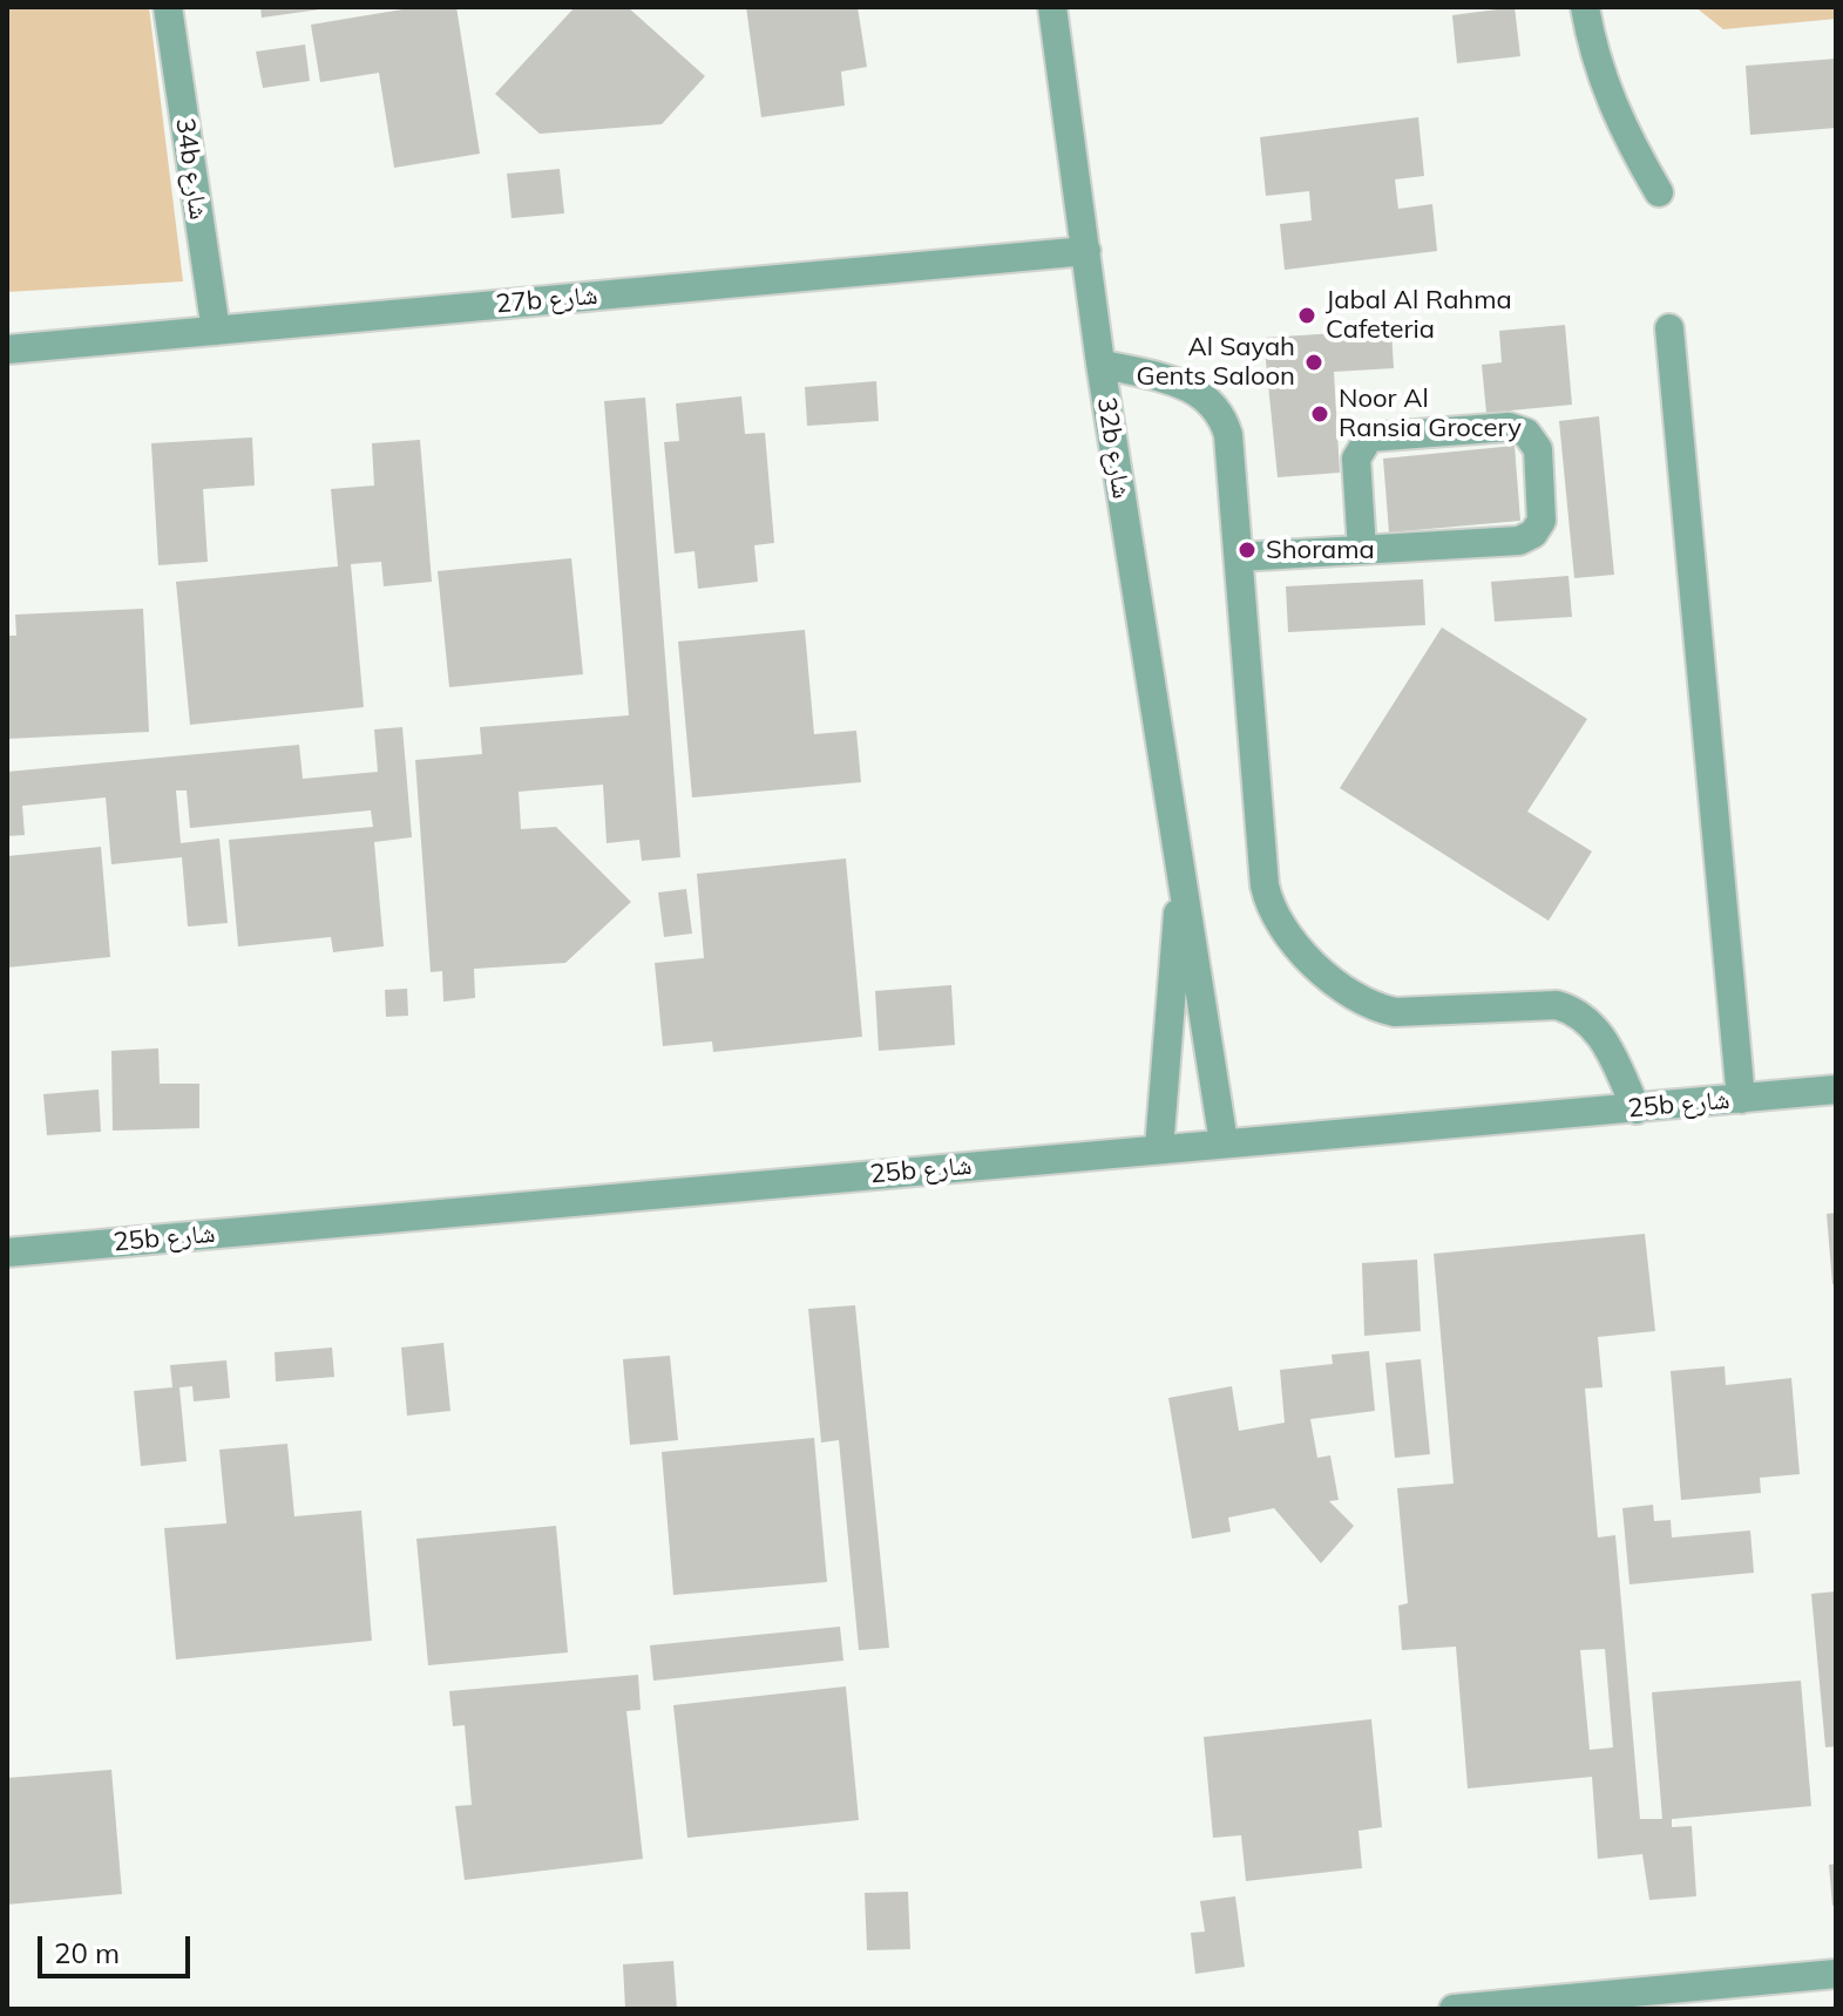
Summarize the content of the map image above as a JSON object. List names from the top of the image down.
{
  "streets": {
    "street": [
      "34b شارع",
      "27b شارع",
      "32b شارع",
      "25b شارع"
    ]
  },
  "crossings": [
    ["34b شارع", "27b شارع"],
    ["27b شارع", "32b شارع"],
    ["32b شارع", "25b شارع"]
  ],
  "places": [
    "Jabal Al Rahma Cafeteria",
    "Al Sayah Gents Saloon",
    "Noor Al Ransia Grocery",
    "Shorama"
  ],
  "scale_bar": "20 m"
}
